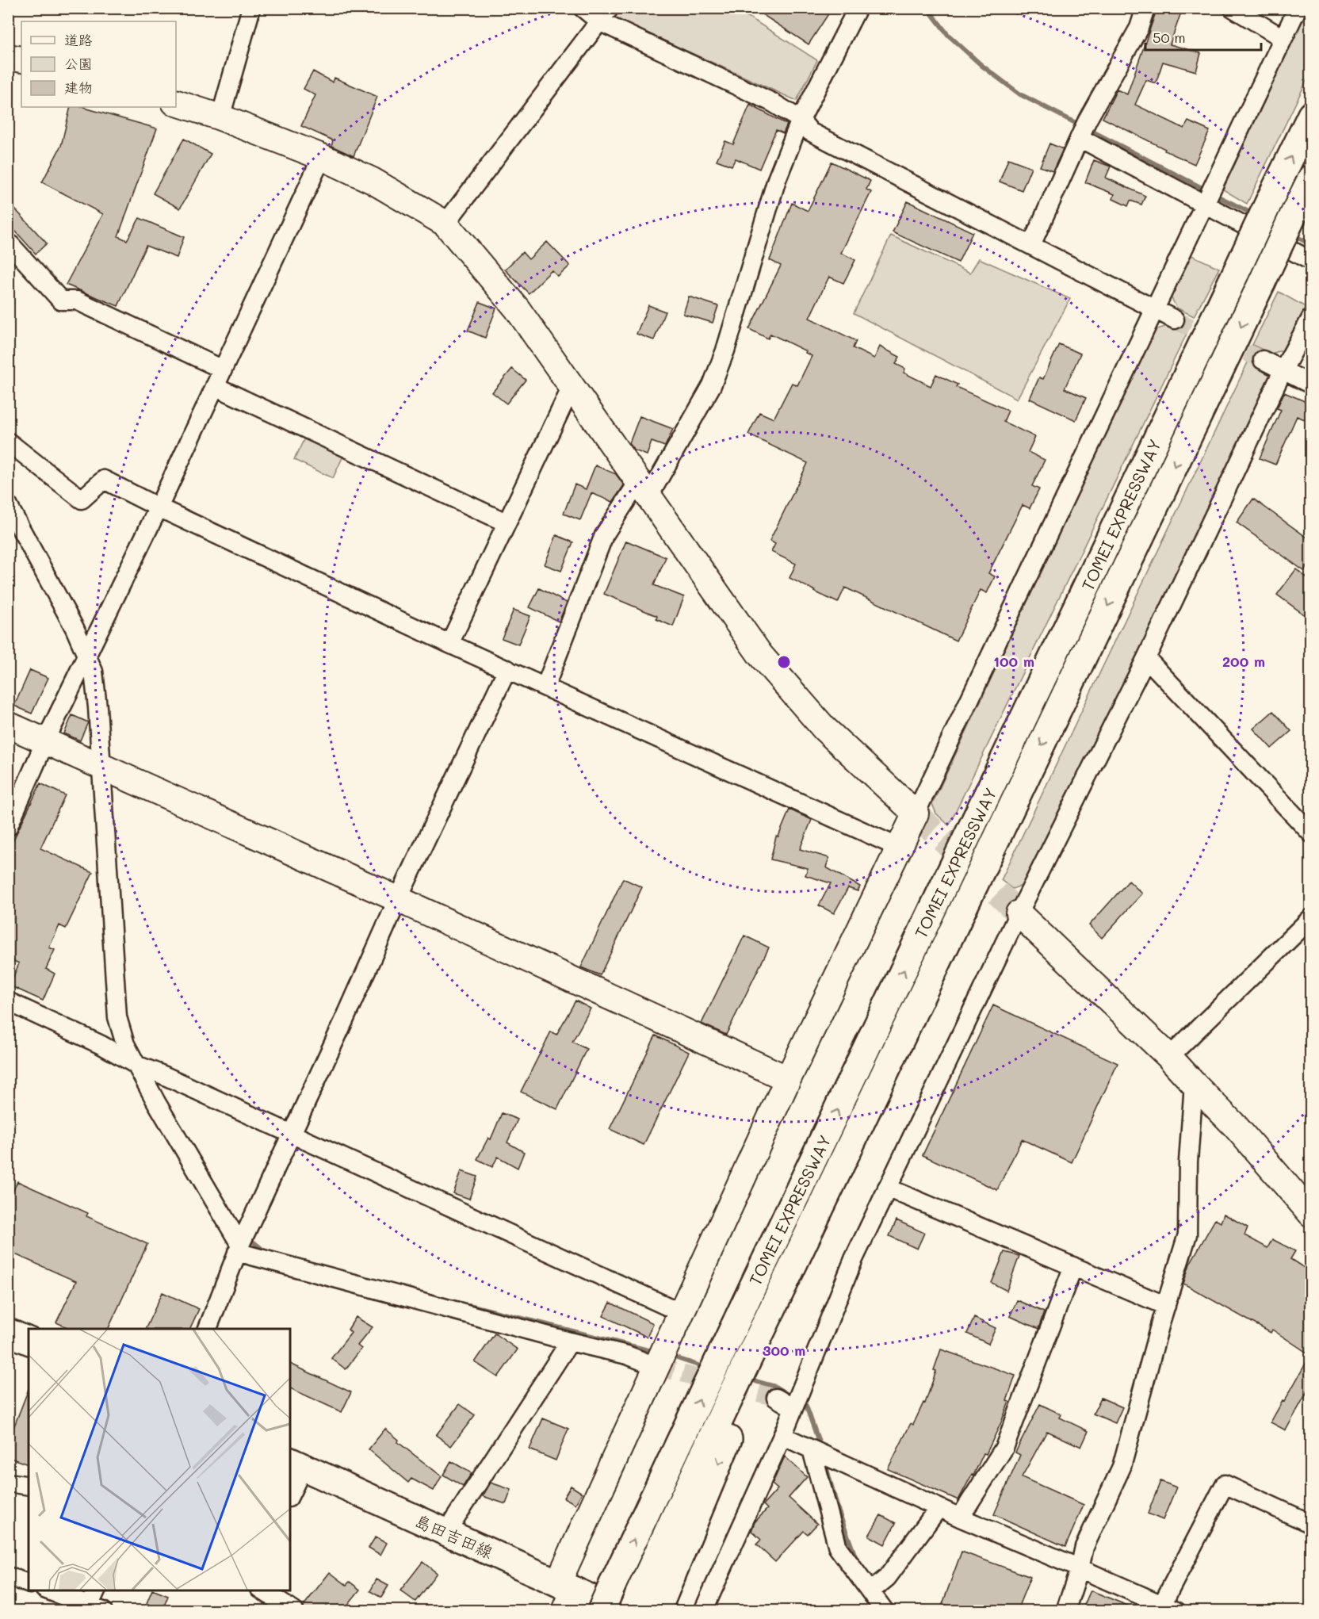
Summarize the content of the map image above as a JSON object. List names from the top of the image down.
{
  "streets": {
    "main road": ["TOMEI EXPRESSWAY", "島田吉田線"]
  },
  "crossings": [
    ["TOMEI EXPRESSWAY", "島田吉田線"]
  ],
  "legend": ["道路", "公園", "建物"],
  "scale_bar": "50 m",
  "rings": ["100 m", "200 m", "300 m"]
}
